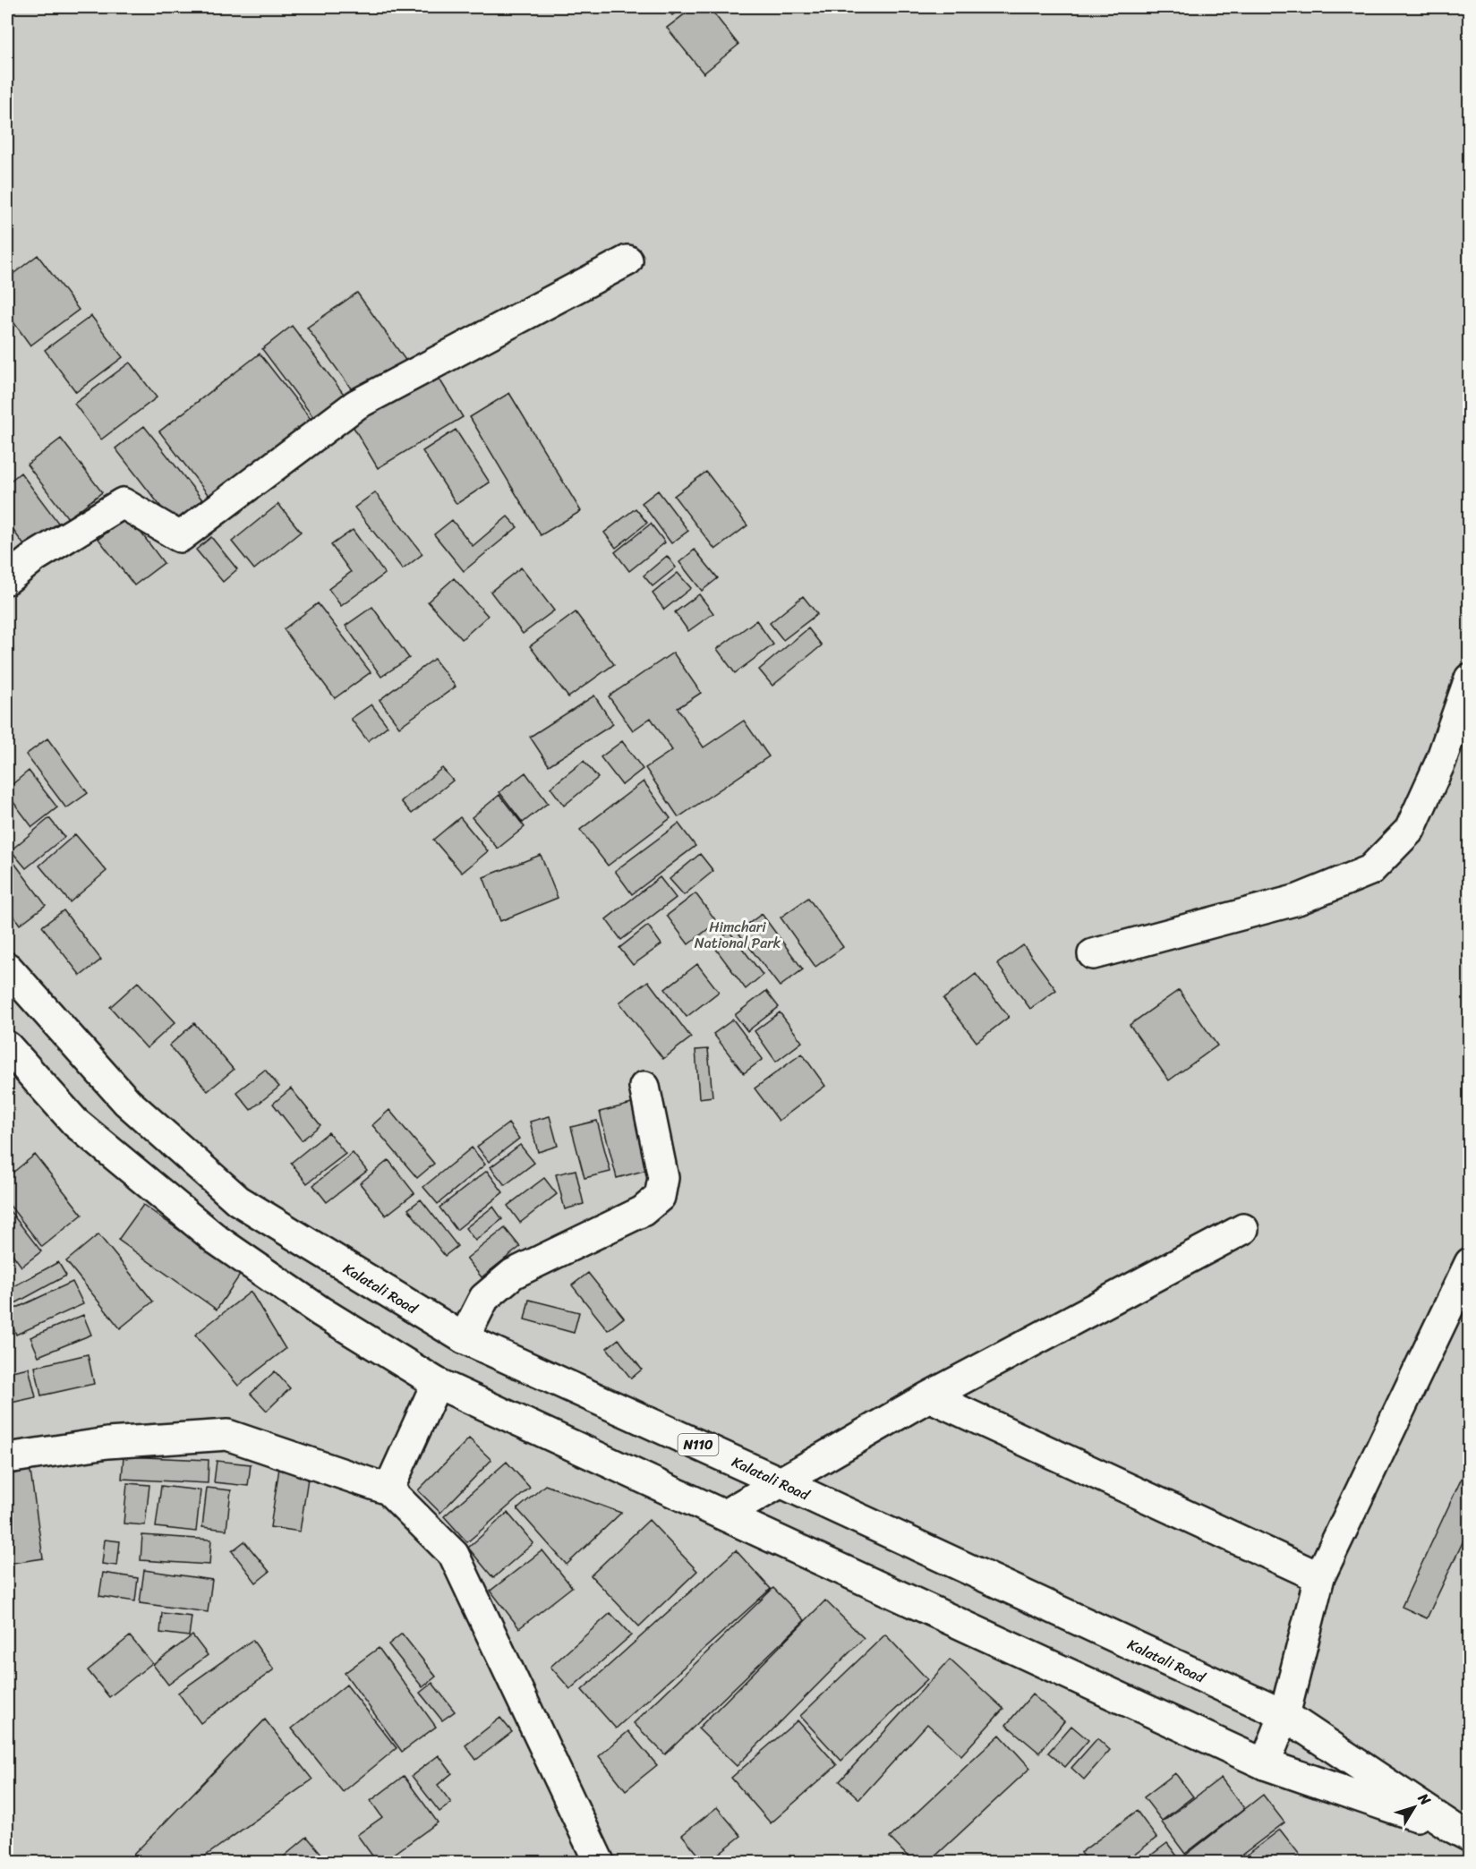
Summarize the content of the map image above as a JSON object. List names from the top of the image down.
{
  "streets": {
    "main road": ["Kalatali Road", "N110"]
  },
  "parks": ["Himchari National Park"],
  "north": "top right"
}
